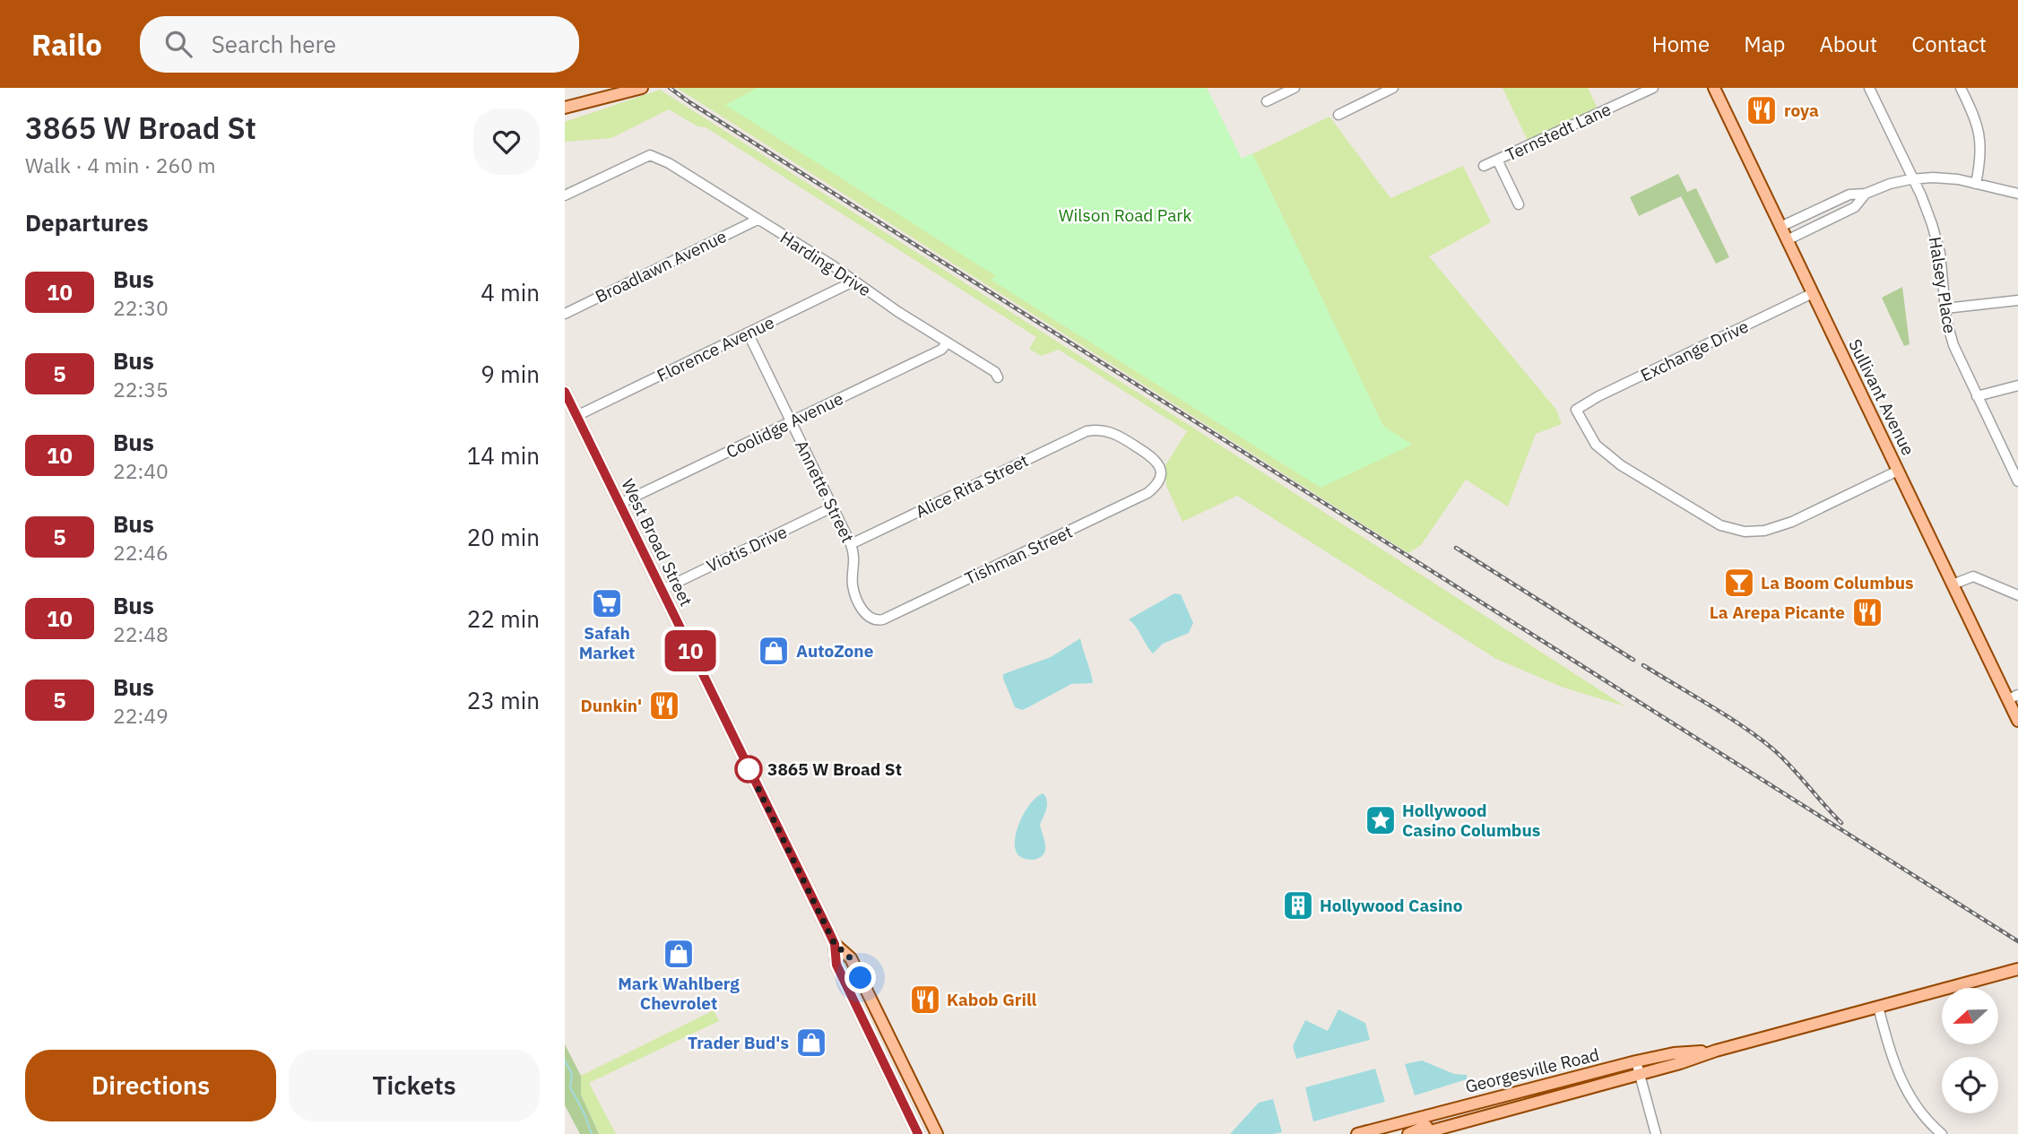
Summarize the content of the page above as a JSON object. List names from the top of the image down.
{
  "streets": {
    "main road": ["Sullivant Avenue", "West Broad Street", "Georgesville Road"],
    "street": [
      "Ternstedt Lane",
      "Harding Drive",
      "Broadlawn Avenue",
      "Halsey Place",
      "Florence Avenue",
      "Exchange Drive",
      "Coolidge Avenue",
      "Alice Rita Street",
      "Annette Street",
      "Viotis Drive",
      "Tishman Street"
    ]
  },
  "crossings": [
    ["Harding Drive", "Broadlawn Avenue"],
    ["Harding Drive", "Florence Avenue"],
    ["Harding Drive", "Coolidge Avenue"],
    ["Florence Avenue", "Annette Street"],
    ["Florence Avenue", "West Broad Street"],
    ["Exchange Drive", "Sullivant Avenue"],
    ["Coolidge Avenue", "Annette Street"],
    ["Coolidge Avenue", "West Broad Street"],
    ["Alice Rita Street", "Annette Street"],
    ["Alice Rita Street", "Tishman Street"],
    ["Annette Street", "Viotis Drive"],
    ["Annette Street", "Tishman Street"],
    ["West Broad Street", "Viotis Drive"]
  ],
  "parks": ["Wilson Road Park"],
  "places": {
    "restaurant": [
      "roya",
      "La Arepa Picante",
      "Dunkin'",
      "Kabob Grill"
    ],
    "bar": ["La Boom Columbus"],
    "supermarket": ["Safah Market"],
    "shop": ["AutoZone", "Mark Wahlberg Chevrolet", "Trader Bud's"],
    "other": ["3865 W Broad St"],
    "place": ["Hollywood Casino Columbus"],
    "building": ["Hollywood Casino"]
  },
  "lines": ["bus line 10"],
  "north": "left",
  "page": {
    "header": "Railo",
    "search": "Search here",
    "nav": [
      "Home",
      "Map",
      "About",
      "Contact"
    ],
    "heading": [
      ["3865 W Broad St", "Walk · 4 min · 260 m"],
      "Departures"
    ],
    "on_map": "10",
    "list": [
      {
        "mark": "10",
        "name": "Bus",
        "note": "22:30",
        "value": "4 min"
      },
      {
        "mark": "5",
        "name": "Bus",
        "note": "22:35",
        "value": "9 min"
      },
      {
        "mark": "10",
        "name": "Bus",
        "note": "22:40",
        "value": "14 min"
      },
      {
        "mark": "5",
        "name": "Bus",
        "note": "22:46",
        "value": "20 min"
      },
      {
        "mark": "10",
        "name": "Bus",
        "note": "22:48",
        "value": "22 min"
      },
      {
        "mark": "5",
        "name": "Bus",
        "note": "22:49",
        "value": "23 min"
      }
    ],
    "buttons": ["Directions", "Tickets"]
  }
}
